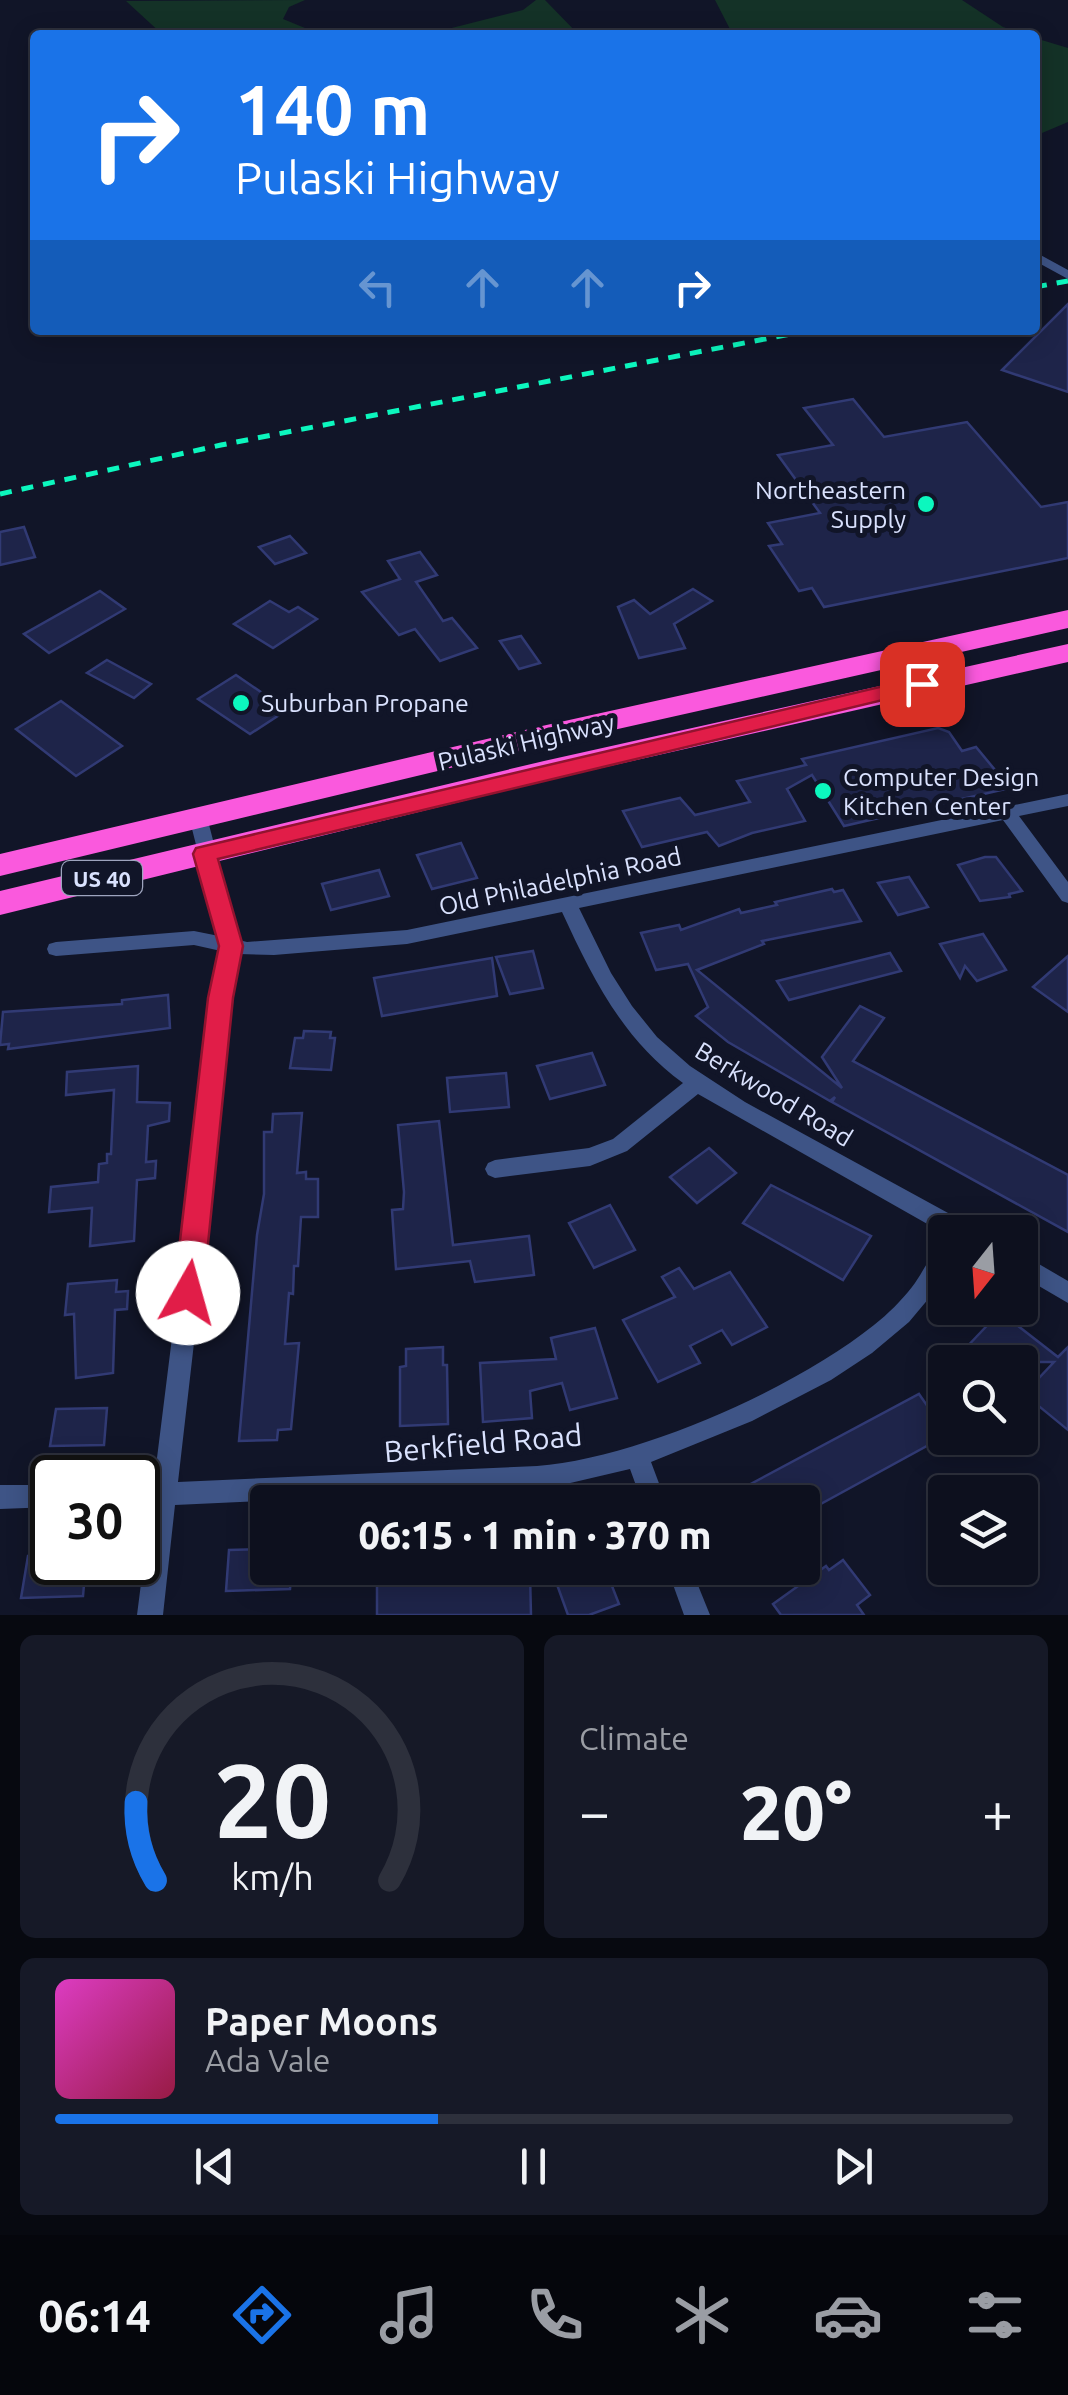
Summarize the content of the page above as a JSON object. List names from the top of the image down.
{
  "streets": {
    "highway": ["Pulaski Highway", "US 40"],
    "street": ["Old Philadelphia Road", "Berkwood Road", "Berkfield Road"]
  },
  "crossings": [
    ["Old Philadelphia Road", "Berkwood Road"]
  ],
  "places": ["Northeastern Supply", "Suburban Propane", "Computer Design Kitchen Center"],
  "north": "bottom",
  "page": {
    "turn": ["140 m", "Pulaski Highway"],
    "limit": "30",
    "trip": "06:15 · 1 min · 370 m",
    "tile": "Climate",
    "heat": ["−", "20°", "+"],
    "song": ["Paper Moons", "Ada Vale"],
    "tabs": "06:14",
    "gauge": ["20", "km/h"]
  }
}
